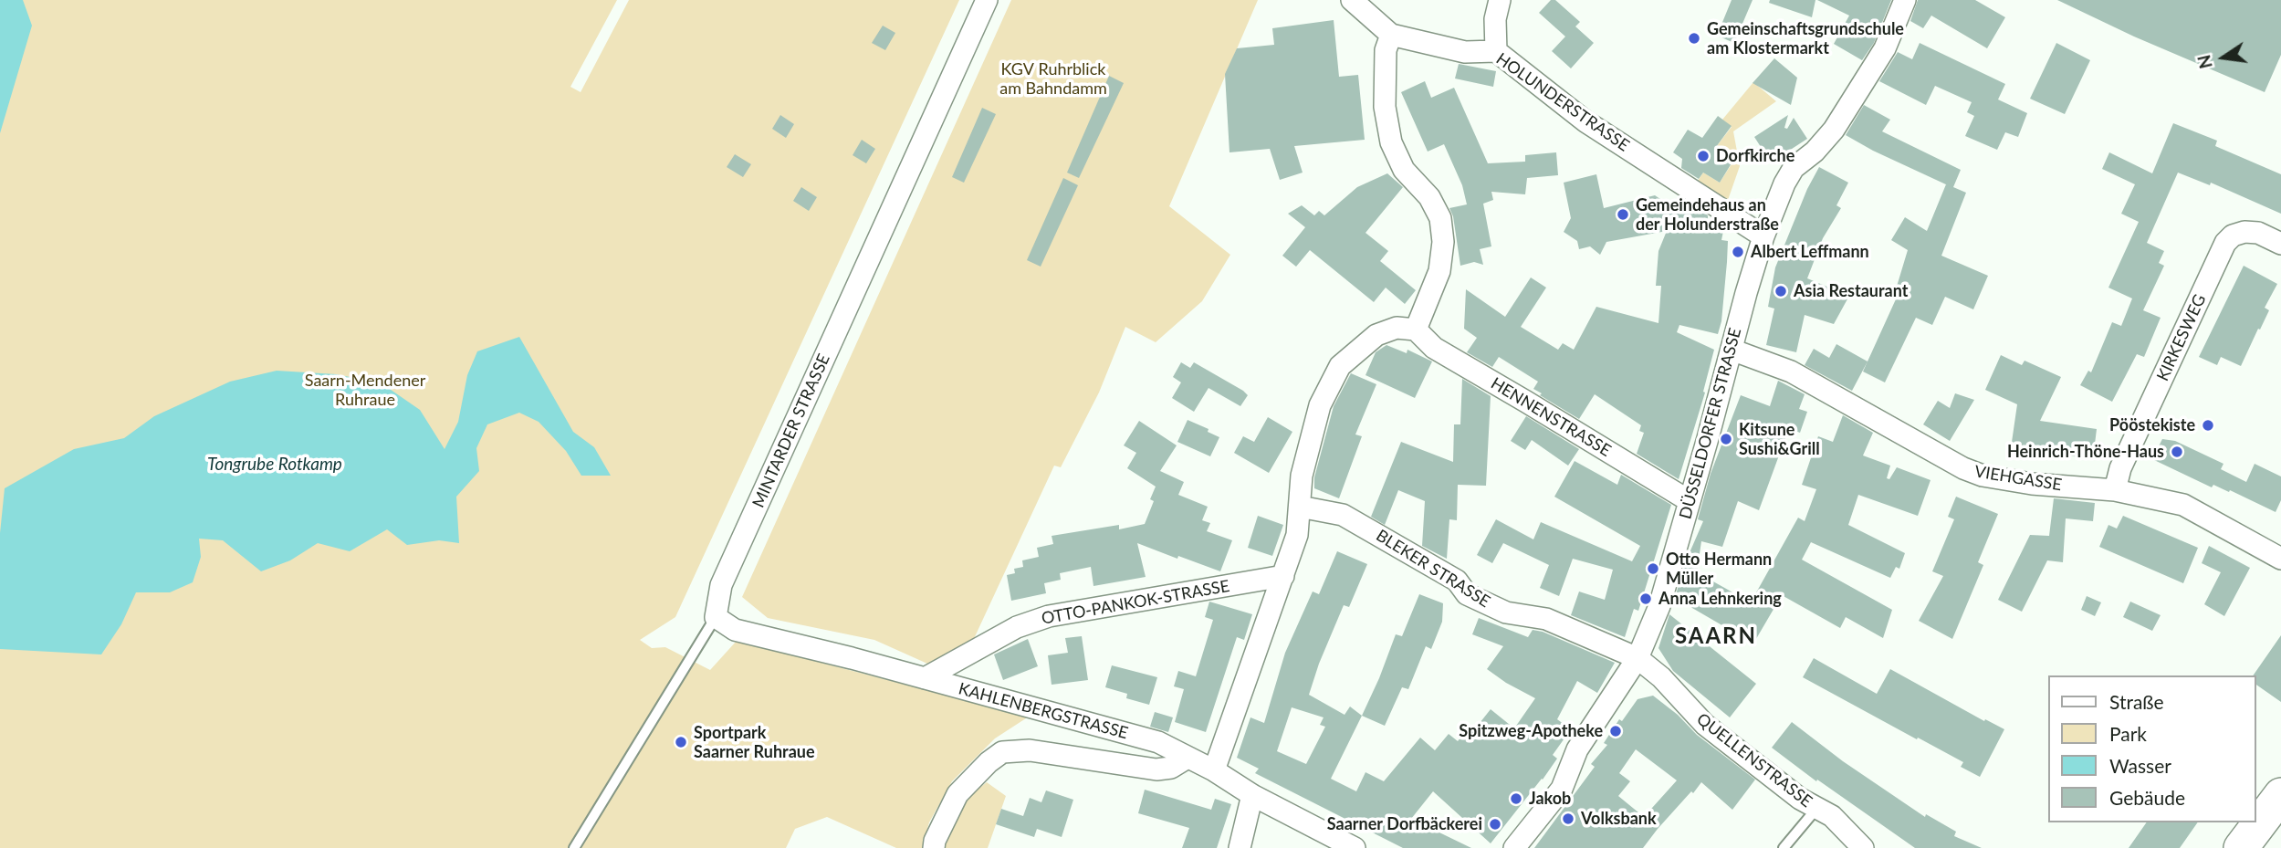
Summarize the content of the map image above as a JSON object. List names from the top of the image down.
{
  "streets": {
    "street": [
      "HOLUNDERSTRASSE",
      "KIRKESWEG",
      "HENNENSTRASSE",
      "DÜSSELDORFER STRASSE",
      "MINTARDER STRASSE",
      "VIEHGASSE",
      "BLEKER STRASSE",
      "OTTO-PANKOK-STRASSE",
      "KAHLENBERGSTRASSE",
      "QUELLENSTRASSE"
    ]
  },
  "crossings": [
    ["HOLUNDERSTRASSE", "DÜSSELDORFER STRASSE"],
    ["KIRKESWEG", "VIEHGASSE"],
    ["HENNENSTRASSE", "DÜSSELDORFER STRASSE"],
    ["DÜSSELDORFER STRASSE", "VIEHGASSE"],
    ["DÜSSELDORFER STRASSE", "BLEKER STRASSE"],
    ["DÜSSELDORFER STRASSE", "QUELLENSTRASSE"],
    ["MINTARDER STRASSE", "KAHLENBERGSTRASSE"],
    ["BLEKER STRASSE", "QUELLENSTRASSE"],
    ["OTTO-PANKOK-STRASSE", "KAHLENBERGSTRASSE"]
  ],
  "districts": ["SAARN"],
  "water": ["Tongrube Rotkamp"],
  "parks": ["KGV Ruhrblick am Bahndamm", "Saarn-Mendener Ruhraue"],
  "places": [
    "Gemeinschaftsgrundschule am Klostermarkt",
    "Dorfkirche",
    "Gemeindehaus an der Holunderstraße",
    "Albert Leffmann",
    "Asia Restaurant",
    "Pööstekiste",
    "Kitsune Sushi&Grill",
    "Heinrich-Thöne-Haus",
    "Otto Hermann Müller",
    "Anna Lehnkering",
    "Spitzweg-Apotheke",
    "Sportpark Saarner Ruhraue",
    "Jakob",
    "Volksbank",
    "Saarner Dorfbäckerei"
  ],
  "legend": [
    "Straße",
    "Park",
    "Wasser",
    "Gebäude"
  ],
  "north": "left"
}
